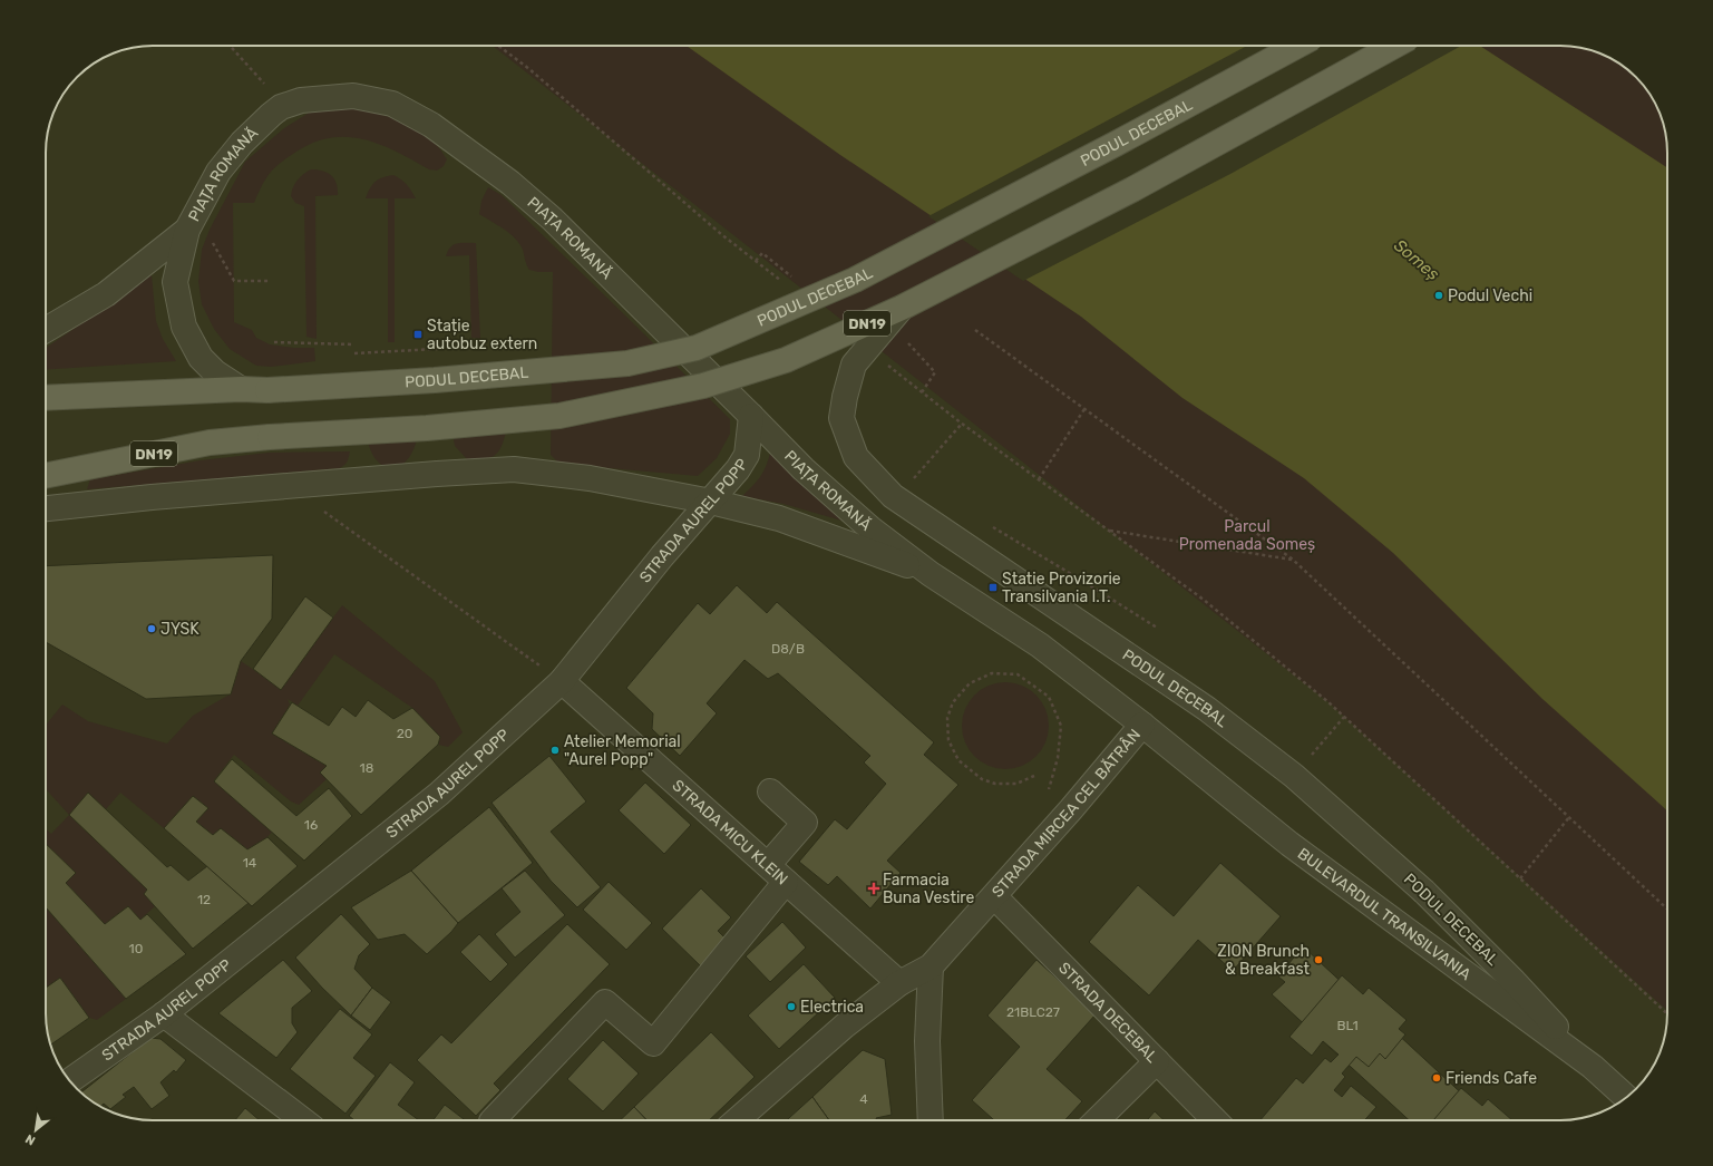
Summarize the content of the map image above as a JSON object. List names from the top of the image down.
{
  "streets": {
    "main road": ["PODUL DECEBAL", "DN19"],
    "street": [
      "PIAȚA ROMANĂ",
      "STRADA AUREL POPP",
      "STRADA MIRCEA CEL BĂTRÂN",
      "STRADA MICU KLEIN",
      "BULEVARDUL TRANSILVANIA",
      "STRADA DECEBAL"
    ]
  },
  "crossings": [
    ["PODUL DECEBAL", "PIAȚA ROMANĂ"],
    ["PODUL DECEBAL", "BULEVARDUL TRANSILVANIA"],
    ["PIAȚA ROMANĂ", "STRADA AUREL POPP"],
    ["PIAȚA ROMANĂ", "STRADA MIRCEA CEL BĂTRÂN"],
    ["PIAȚA ROMANĂ", "BULEVARDUL TRANSILVANIA"],
    ["STRADA AUREL POPP", "STRADA MICU KLEIN"],
    ["STRADA MIRCEA CEL BĂTRÂN", "STRADA MICU KLEIN"],
    ["STRADA MIRCEA CEL BĂTRÂN", "BULEVARDUL TRANSILVANIA"],
    ["STRADA MIRCEA CEL BĂTRÂN", "STRADA DECEBAL"]
  ],
  "water": ["Someș"],
  "parks": ["Parcul Promenada Someș"],
  "places": {
    "other": [
      "Podul Vechi",
      "JYSK",
      "Atelier Memorial \"Aurel Popp\"",
      "ZION Brunch & Breakfast",
      "Electrica",
      "Friends Cafe"
    ],
    "transit": ["Stație autobuz extern", "Statie Provizorie Transilvania I.T."],
    "health": ["Farmacia Buna Vestire"]
  },
  "house_numbers": [
    "D8/B",
    "20",
    "18",
    "16",
    "14",
    "12",
    "10",
    "21BLC27",
    "BL1",
    "4"
  ],
  "north": "bottom left"
}
